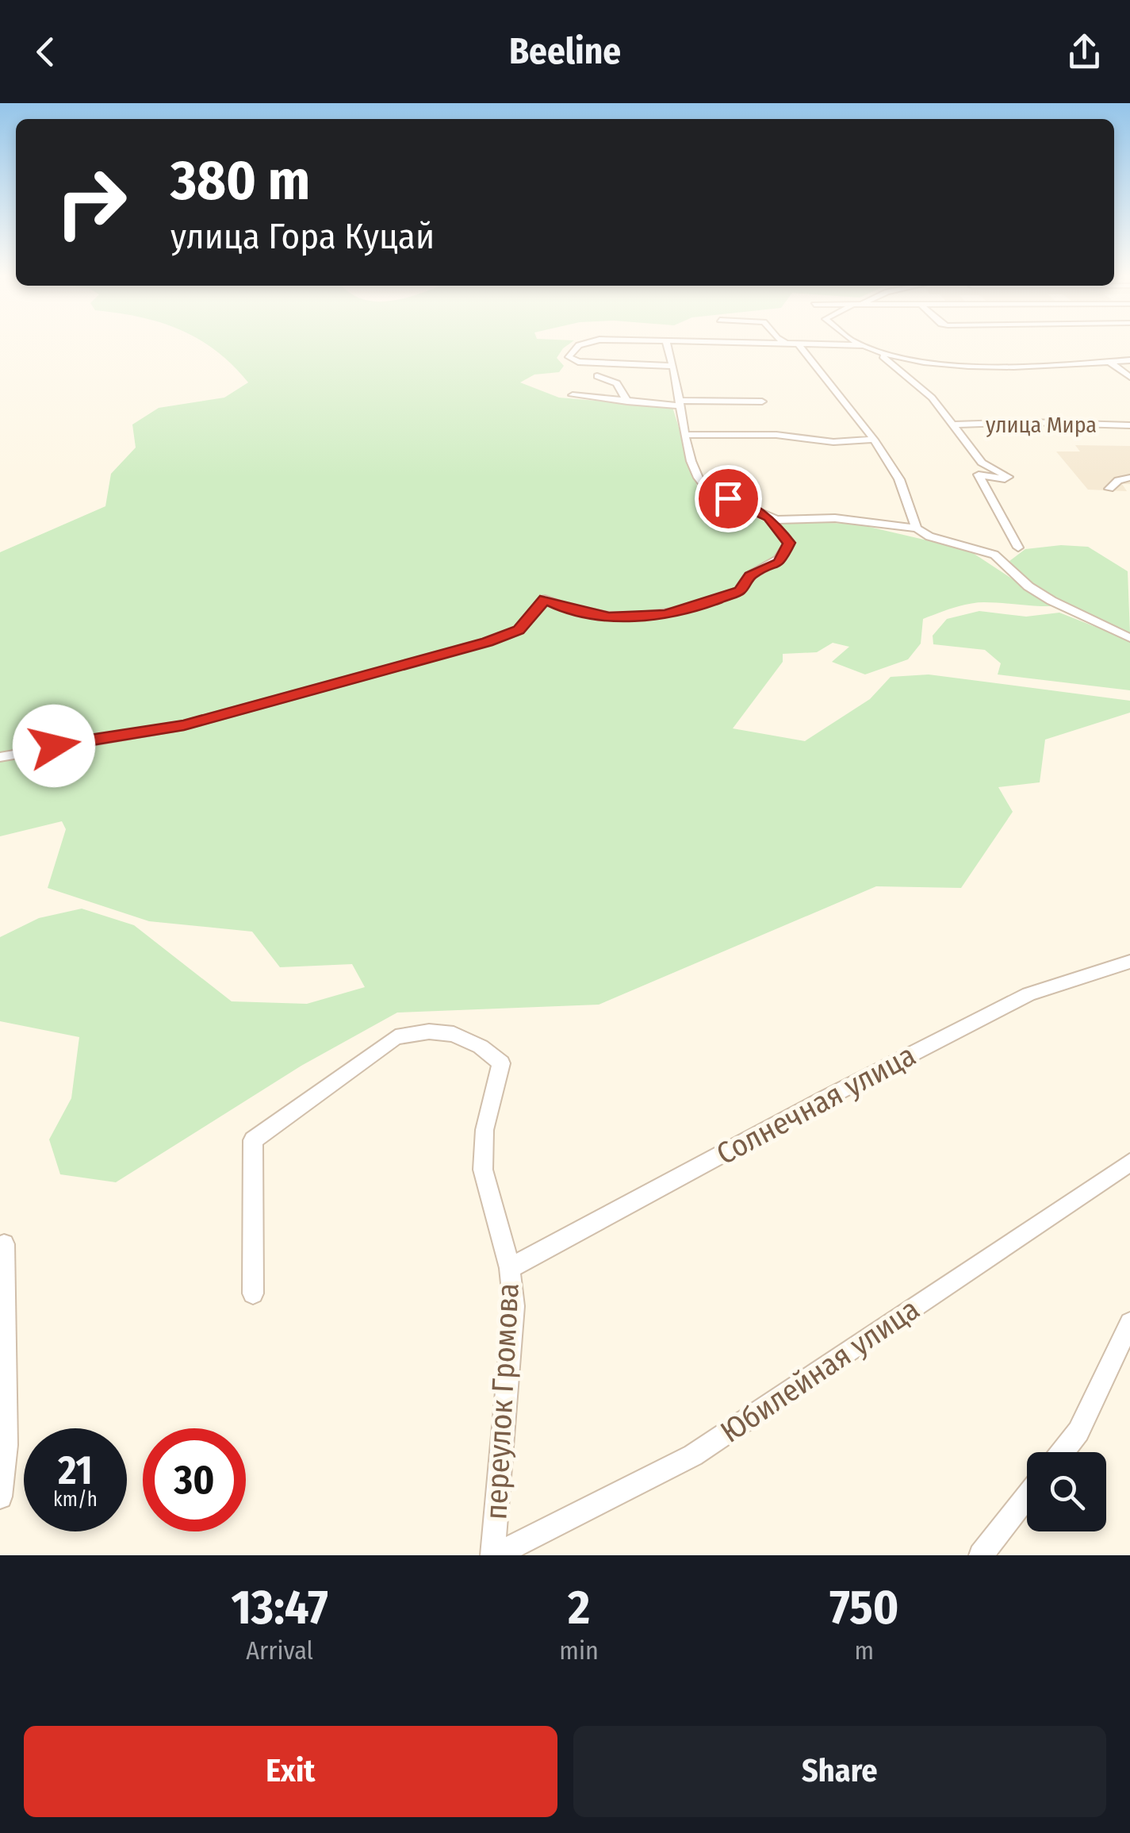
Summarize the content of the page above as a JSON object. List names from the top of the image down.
{
  "streets": {
    "street": [
      "улица Мира",
      "Солнечная улица",
      "Юбилейная улица",
      "переулок Громова"
    ]
  },
  "crossings": [
    ["Солнечная улица", "переулок Громова"],
    ["Юбилейная улица", "переулок Громова"]
  ],
  "page": {
    "header": "Beeline",
    "turn": ["380 m", "улица Гора Куцай"],
    "speed": "21 km/h",
    "limit": "30",
    "eta": [
      "13:47",
      "Arrival",
      "2",
      "min",
      "750",
      "m"
    ],
    "buttons": ["Exit", "Share"]
  }
}
